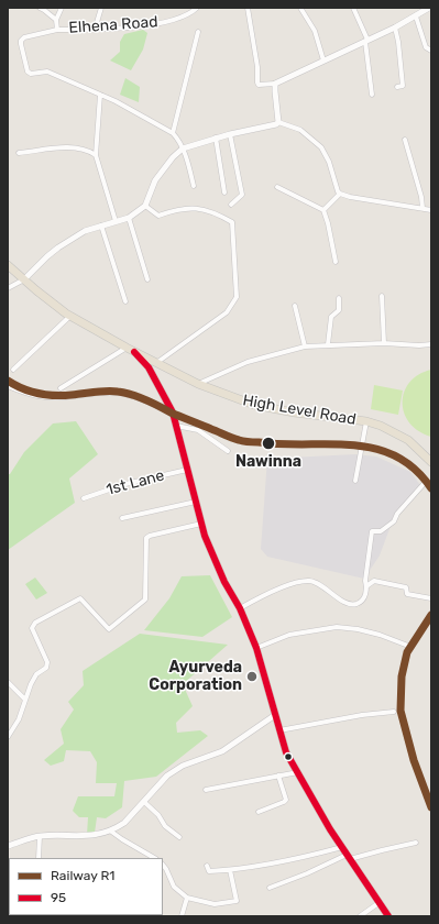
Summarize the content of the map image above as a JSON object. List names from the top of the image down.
{
  "streets": {
    "highway": ["High Level Road"],
    "street": ["Elhena Road", "1st Lane"]
  },
  "places": ["Nawinna", "Ayurveda Corporation"],
  "lines": ["transit line 95", "rail line R1"],
  "legend": ["Railway R1", "95"]
}
